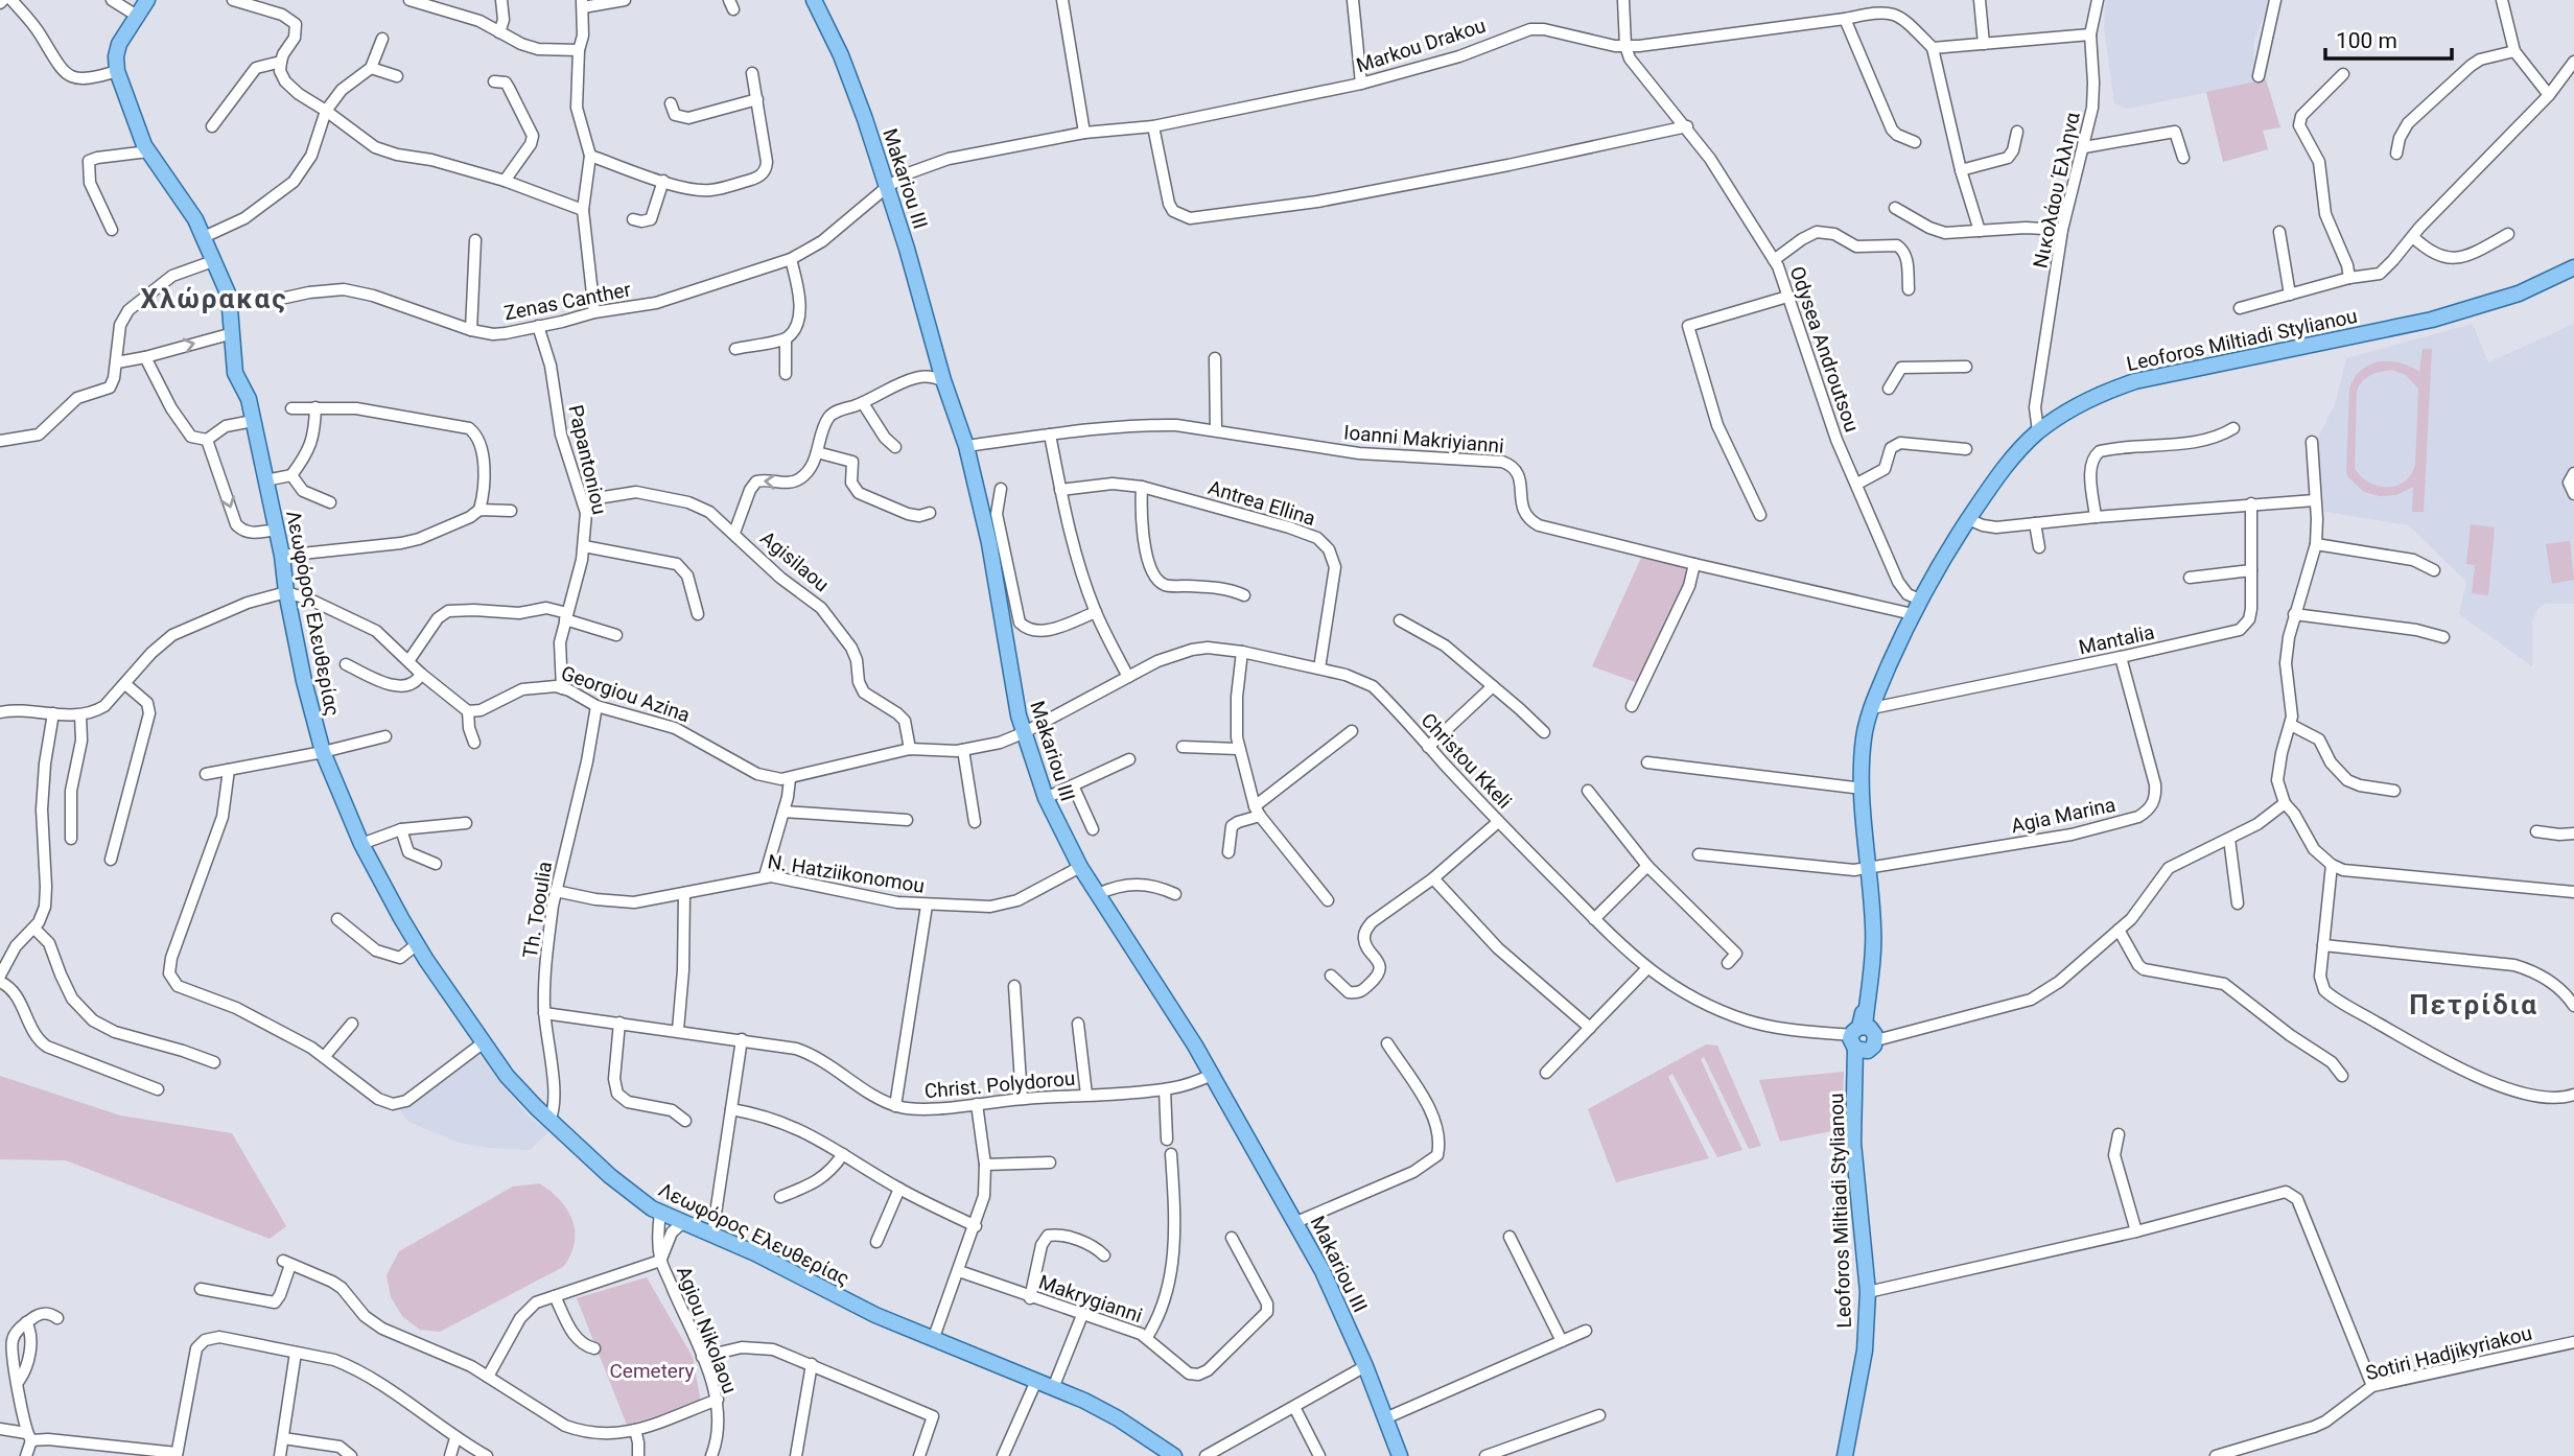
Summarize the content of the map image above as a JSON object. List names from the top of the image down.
{
  "streets": {
    "main road": ["Makariou III", "Leoforos Miltiadi Stylianou", "Λεωφόρος Ελευθερίας"],
    "street": [
      "Markou Drakou",
      "Νικολάου Έλληνα",
      "Zenas Canther",
      "Odysea Androutsou",
      "Ioanni Makriyianni",
      "Papantoniou",
      "Antrea Ellina",
      "Agisilaou",
      "Mantalia",
      "Georgiou Azina",
      "Christou Kkeli",
      "Agia Marina",
      "N. Hatziikonomou",
      "Th. Tooulia",
      "Christ. Polydorou",
      "Makrygianni",
      "Agiou Nikolaou",
      "Sotiri Hadjikyriakou"
    ]
  },
  "crossings": [
    ["Markou Drakou", "Makariou III"],
    ["Markou Drakou", "Zenas Canther"],
    ["Markou Drakou", "Odysea Androutsou"],
    ["Makariou III", "Zenas Canther"],
    ["Makariou III", "Ioanni Makriyianni"],
    ["Makariou III", "Georgiou Azina"],
    ["Makariou III", "Christou Kkeli"],
    ["Makariou III", "N. Hatziikonomou"],
    ["Makariou III", "Christ. Polydorou"],
    ["Νικολάου Έλληνα", "Leoforos Miltiadi Stylianou"],
    ["Zenas Canther", "Papantoniou"],
    ["Zenas Canther", "Λεωφόρος Ελευθερίας"],
    ["Leoforos Miltiadi Stylianou", "Odysea Androutsou"],
    ["Leoforos Miltiadi Stylianou", "Ioanni Makriyianni"],
    ["Leoforos Miltiadi Stylianou", "Mantalia"],
    ["Leoforos Miltiadi Stylianou", "Christou Kkeli"],
    ["Leoforos Miltiadi Stylianou", "Agia Marina"],
    ["Papantoniou", "Agisilaou"],
    ["Papantoniou", "Georgiou Azina"],
    ["Antrea Ellina", "Christou Kkeli"],
    ["Agisilaou", "Georgiou Azina"],
    ["Λεωφόρος Ελευθερίας", "Th. Tooulia"],
    ["Λεωφόρος Ελευθερίας", "Agiou Nikolaou"],
    ["Mantalia", "Agia Marina"],
    ["Georgiou Azina", "Christou Kkeli"],
    ["Georgiou Azina", "Th. Tooulia"],
    ["N. Hatziikonomou", "Th. Tooulia"],
    ["Th. Tooulia", "Christ. Polydorou"]
  ],
  "districts": ["Χλώρακας", "Πετρίδια"],
  "parks": ["Cemetery"],
  "scale_bar": "100 m"
}
